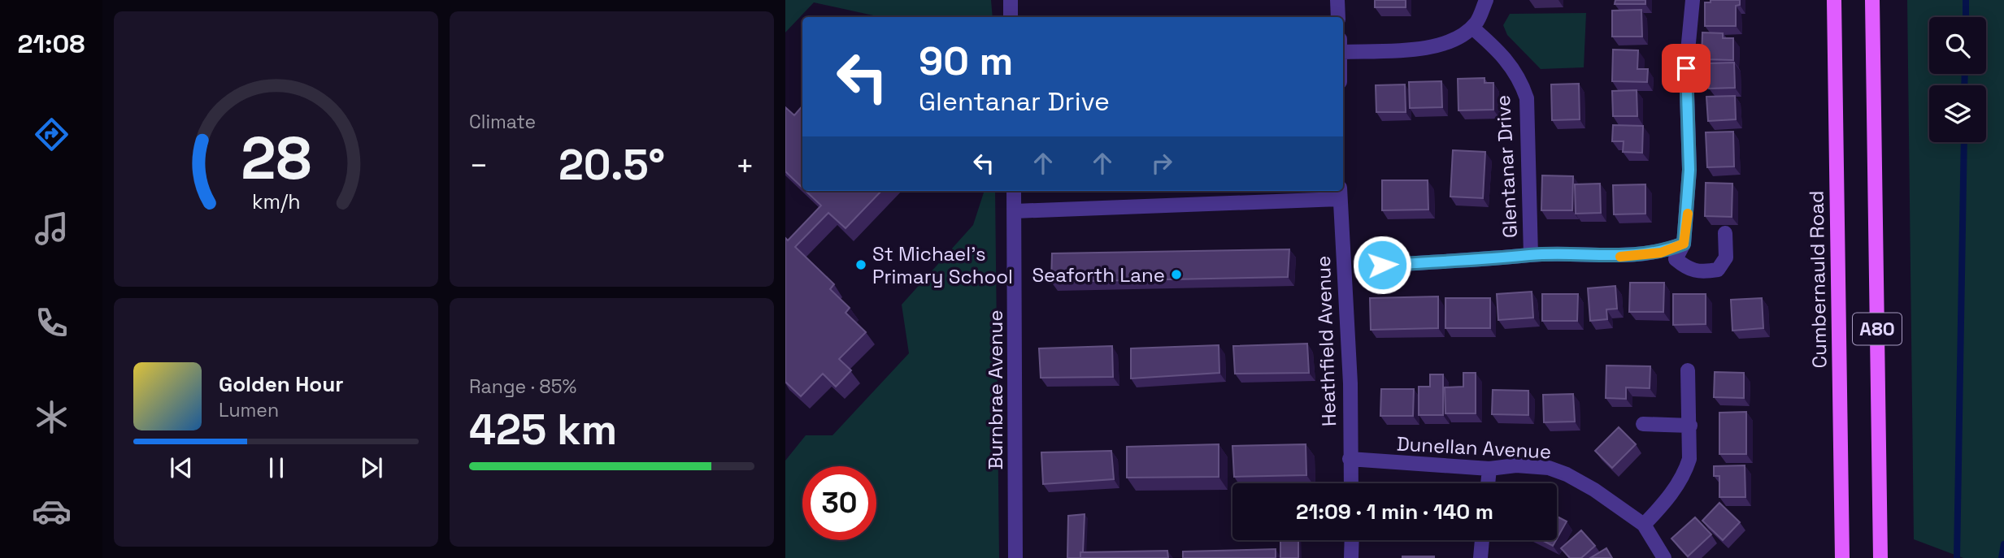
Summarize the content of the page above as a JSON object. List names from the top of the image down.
{
  "streets": {
    "main road": ["Cumbernauld Road", "A80"],
    "street": [
      "Glentanar Drive",
      "Heathfield Avenue",
      "Burnbrae Avenue",
      "Dunellan Avenue"
    ]
  },
  "crossings": [
    ["Heathfield Avenue", "Dunellan Avenue"]
  ],
  "places": ["St Michael's Primary School", "Seaforth Lane"],
  "page": {
    "tabs": "21:08",
    "tile": [
      "Climate",
      ["Range · 85%", "425 km"]
    ],
    "turn": ["90 m", "Glentanar Drive"],
    "heat": ["−", "20.5°", "+"],
    "song": ["Golden Hour", "Lumen"],
    "limit": "30",
    "trip": "21:09 · 1 min · 140 m",
    "gauge": ["28", "km/h"]
  }
}
